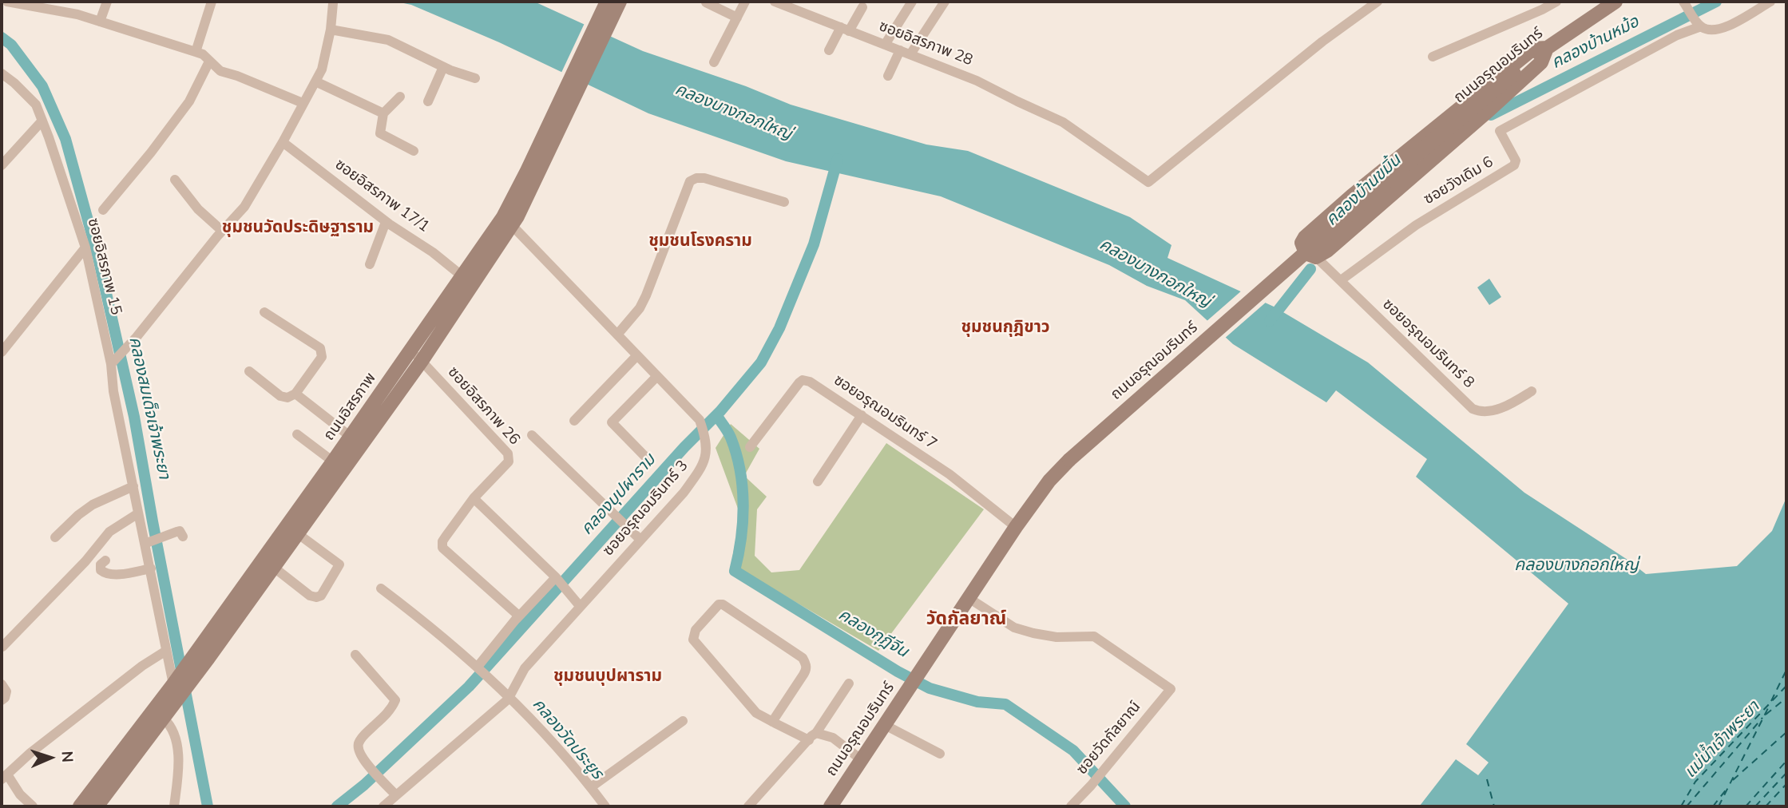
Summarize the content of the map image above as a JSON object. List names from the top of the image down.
{
  "streets": {
    "main road": ["ถนนอรุณอมรินทร์", "ถนนอิสรภาพ"],
    "street": [
      "ซอยอิสรภาพ 28",
      "ซอยวังเดิม 6",
      "ซอยอิสรภาพ 17/1",
      "ซอยอิสรภาพ 15",
      "ซอยอรุณอมรินทร์ 8",
      "ซอยอิสรภาพ 26",
      "ซอยอรุณอมรินทร์ 7",
      "ซอยอรุณอมรินทร์ 3",
      "ซอยวัดกัลยาณ์"
    ]
  },
  "crossings": [
    ["ถนนอรุณอมรินทร์", "ซอยอรุณอมรินทร์ 7"],
    ["ถนนอรุณอมรินทร์", "ซอยวัดกัลยาณ์"],
    ["ซอยวังเดิม 6", "ซอยอรุณอมรินทร์ 8"],
    ["ซอยอิสรภาพ 17/1", "ถนนอิสรภาพ"],
    ["ซอยอิสรภาพ 15", "ถนนอิสรภาพ"],
    ["ซอยอิสรภาพ 26", "ถนนอิสรภาพ"],
    ["ถนนอิสรภาพ", "ซอยอรุณอมรินทร์ 3"]
  ],
  "districts": [
    "ชุมชนวัดประดิษฐาราม",
    "ชุมชนโรงคราม",
    "ชุมชนกุฎิขาว",
    "วัดกัลยาณ์",
    "ชุมชนบุปผาราม"
  ],
  "water": [
    "คลองบ้านหม้อ",
    "คลองบางกอกใหญ่",
    "คลองบ้านขมิ้น",
    "คลองสมเด็จเจ้าพระยา",
    "คลองบุปผาราม",
    "คลองกุฎีจีน",
    "คลองวัดประยูร",
    "แม่น้ำเจ้าพระยา"
  ],
  "north": "right"
}
